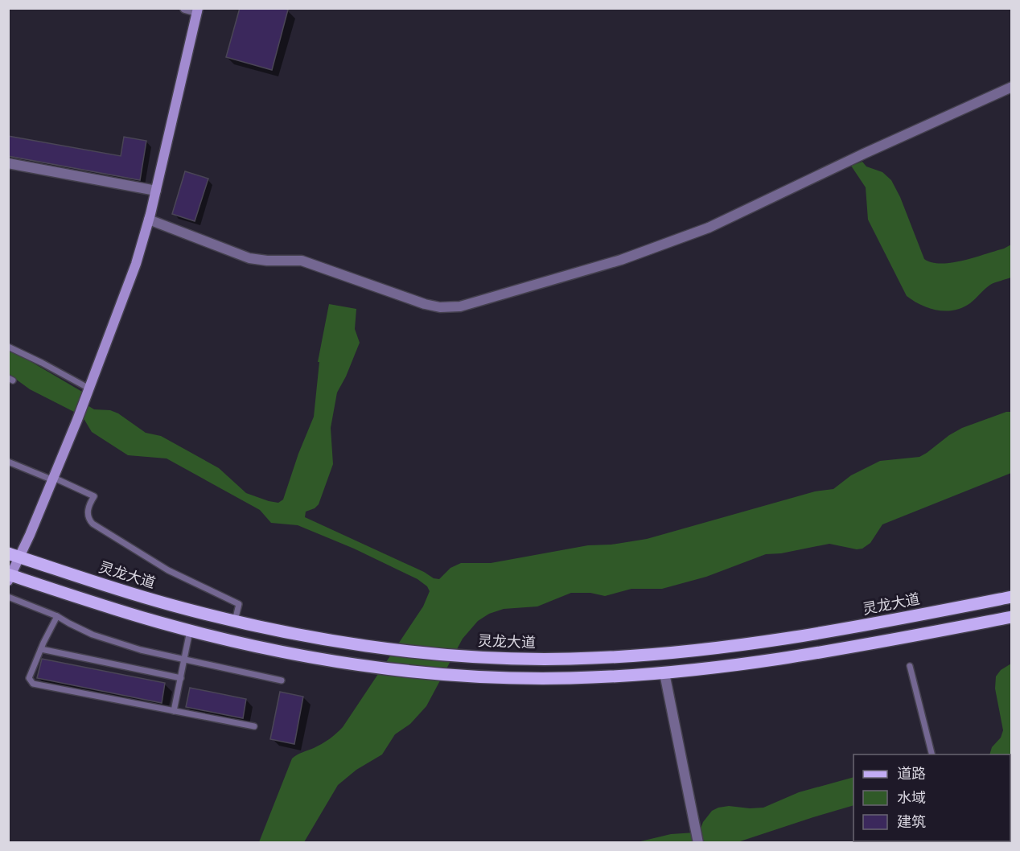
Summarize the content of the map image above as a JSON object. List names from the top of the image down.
{
  "streets": {
    "main road": ["灵龙大道"]
  },
  "legend": ["道路", "水域", "建筑"]
}
